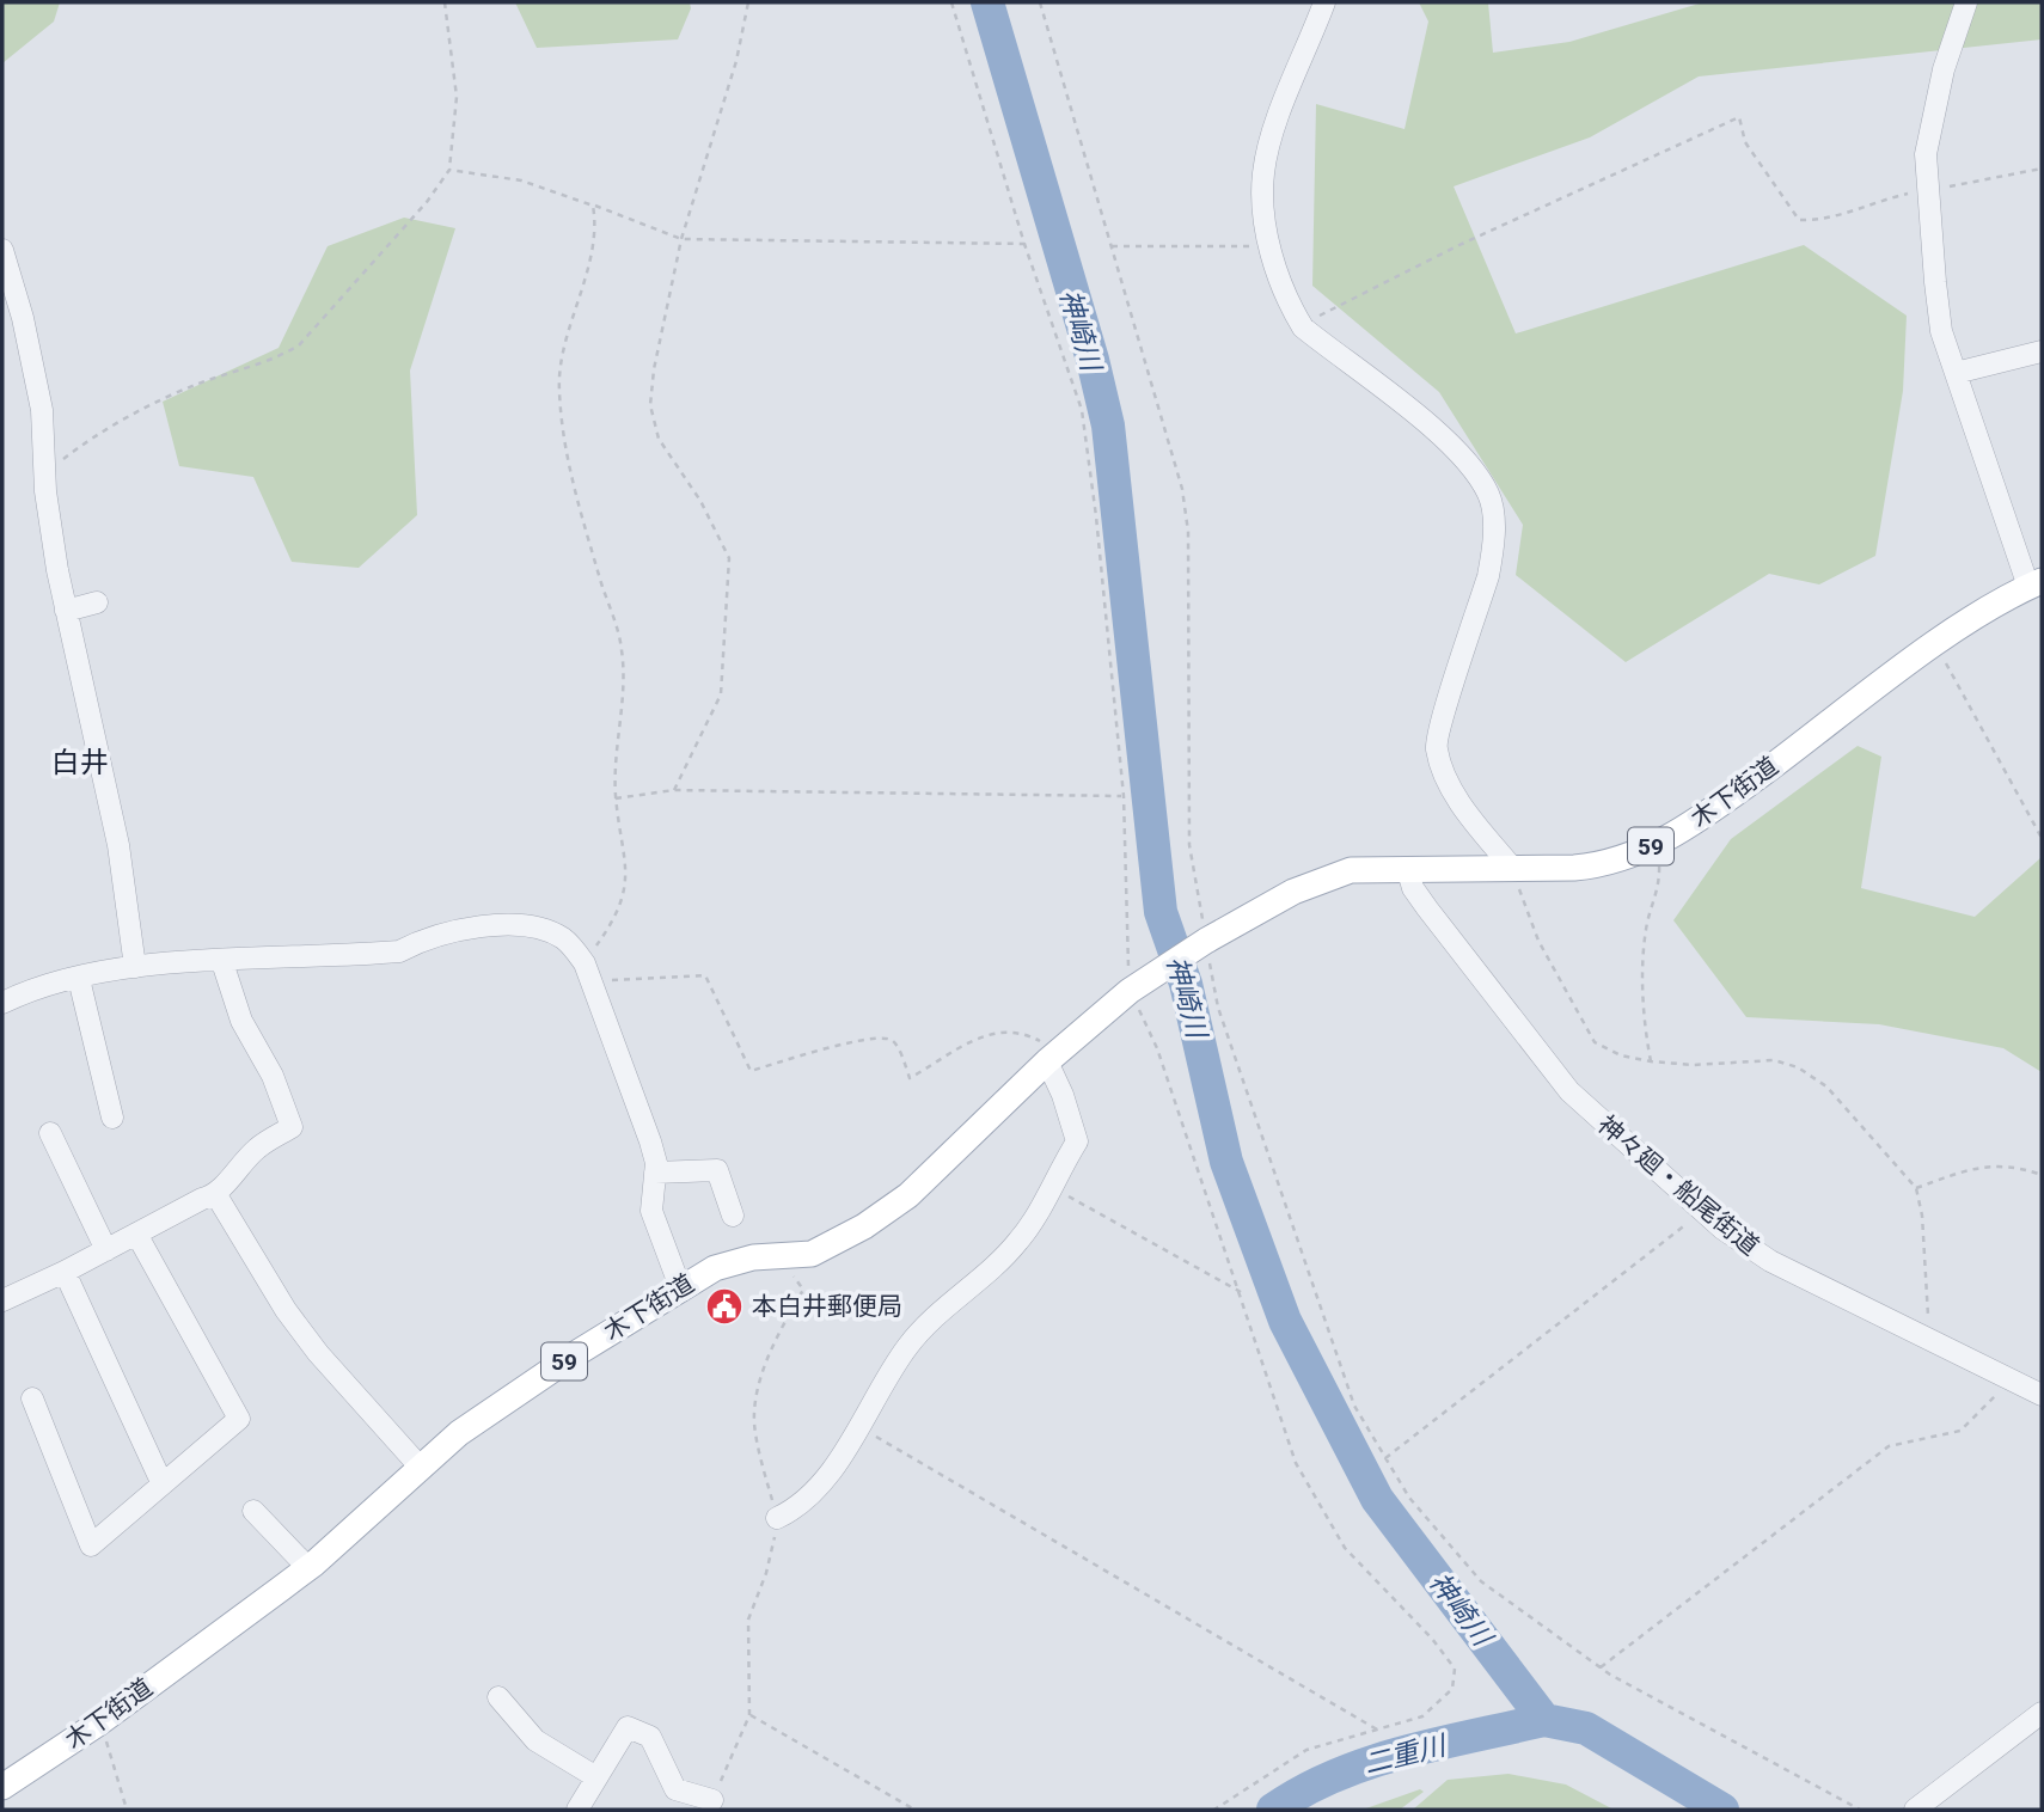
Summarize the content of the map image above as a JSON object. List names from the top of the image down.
{
  "streets": {
    "main road": ["木下街道", "59"],
    "street": ["神々廻・船尾街道"]
  },
  "crossings": [
    ["木下街道", "59"],
    ["木下街道", "神々廻・船尾街道"]
  ],
  "districts": ["白井"],
  "water": ["神崎川", "二重川"],
  "places": {
    "public building": ["本白井郵便局"]
  }
}
